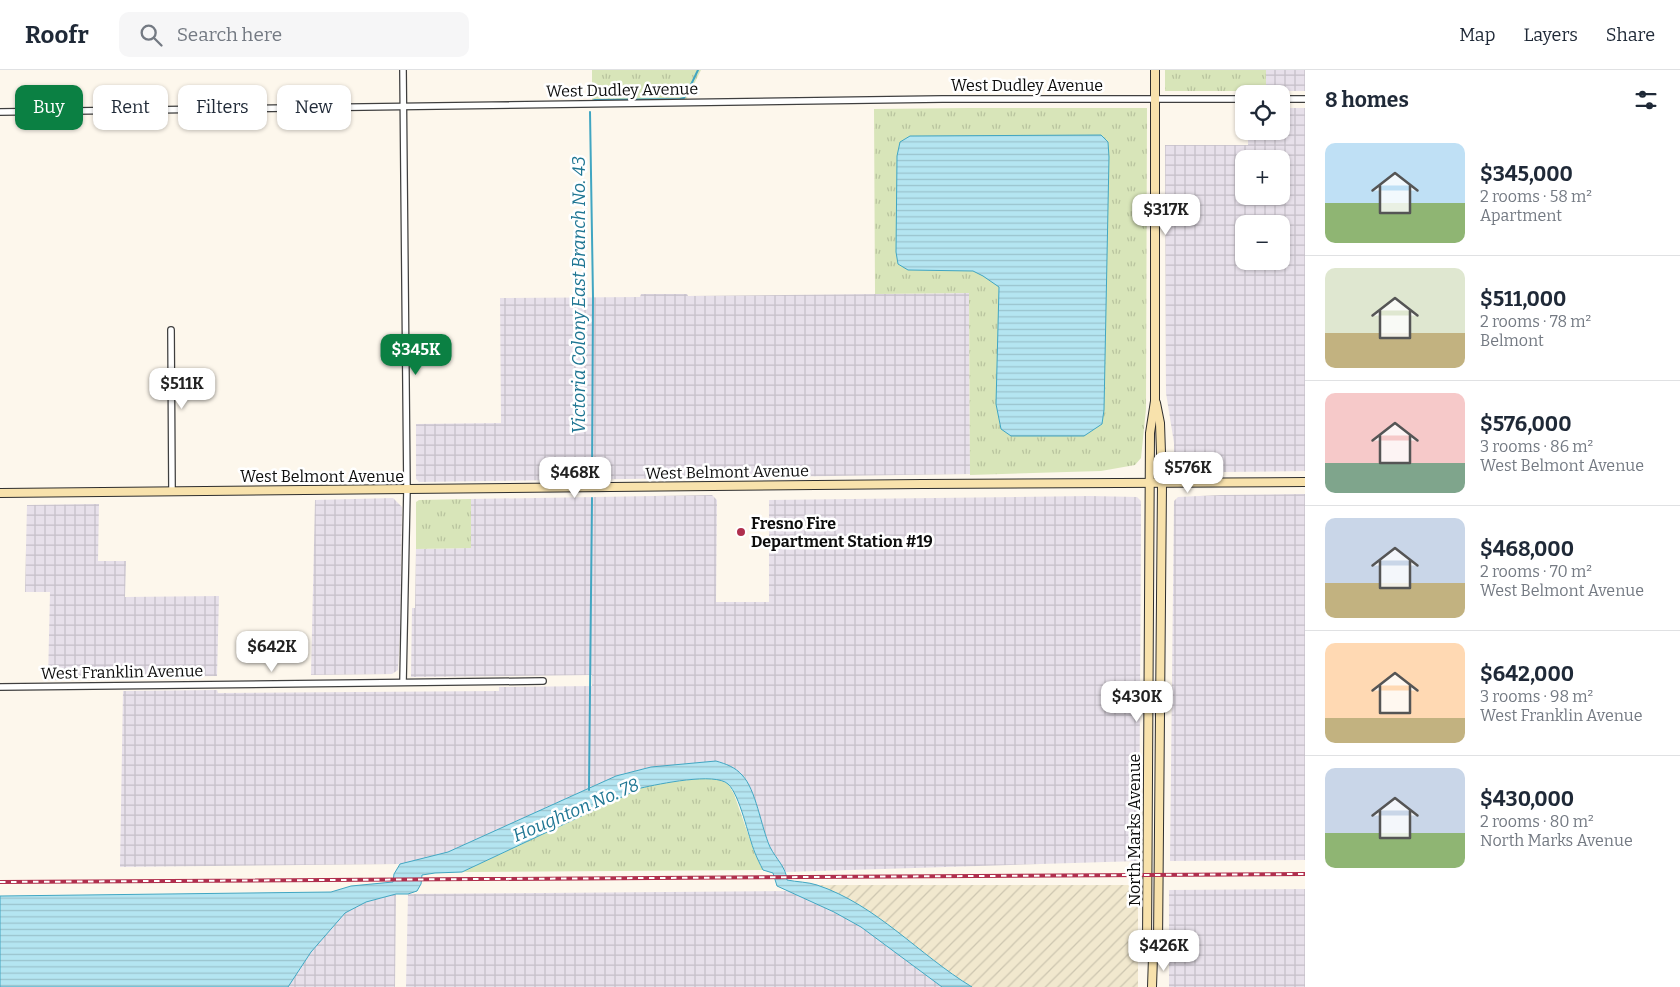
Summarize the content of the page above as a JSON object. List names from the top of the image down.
{
  "streets": {
    "main road": ["West Belmont Avenue", "North Marks Avenue"],
    "street": ["West Dudley Avenue", "West Franklin Avenue"]
  },
  "crossings": [
    ["West Dudley Avenue", "North Marks Avenue"],
    ["West Belmont Avenue", "North Marks Avenue"]
  ],
  "water": ["Victoria Colony East Branch No. 43", "Houghton No. 78"],
  "places": ["Fresno Fire Department Station #19"],
  "page": {
    "header": "Roofr",
    "search": "Search here",
    "nav": ["Map", "Layers", "Share"],
    "heading": "8 homes",
    "map_buttons": ["+", "−"],
    "chip": [
      "Buy",
      "Rent",
      "Filters",
      "New"
    ],
    "list": [
      {
        "name": "$345,000",
        "note": "2 rooms · 58 m² · Apartment"
      },
      {
        "name": "$511,000",
        "note": "2 rooms · 78 m² · Belmont"
      },
      {
        "name": "$576,000",
        "note": "3 rooms · 86 m² · West Belmont Avenue"
      },
      {
        "name": "$468,000",
        "note": "2 rooms · 70 m² · West Belmont Avenue"
      },
      {
        "name": "$642,000",
        "note": "3 rooms · 98 m² · West Franklin Avenue"
      },
      {
        "name": "$430,000",
        "note": "2 rooms · 80 m² · North Marks Avenue"
      }
    ],
    "price": [
      "$317K",
      "$345K",
      "$511K",
      "$576K",
      "$468K",
      "$642K",
      "$430K",
      "$426K"
    ]
  }
}
